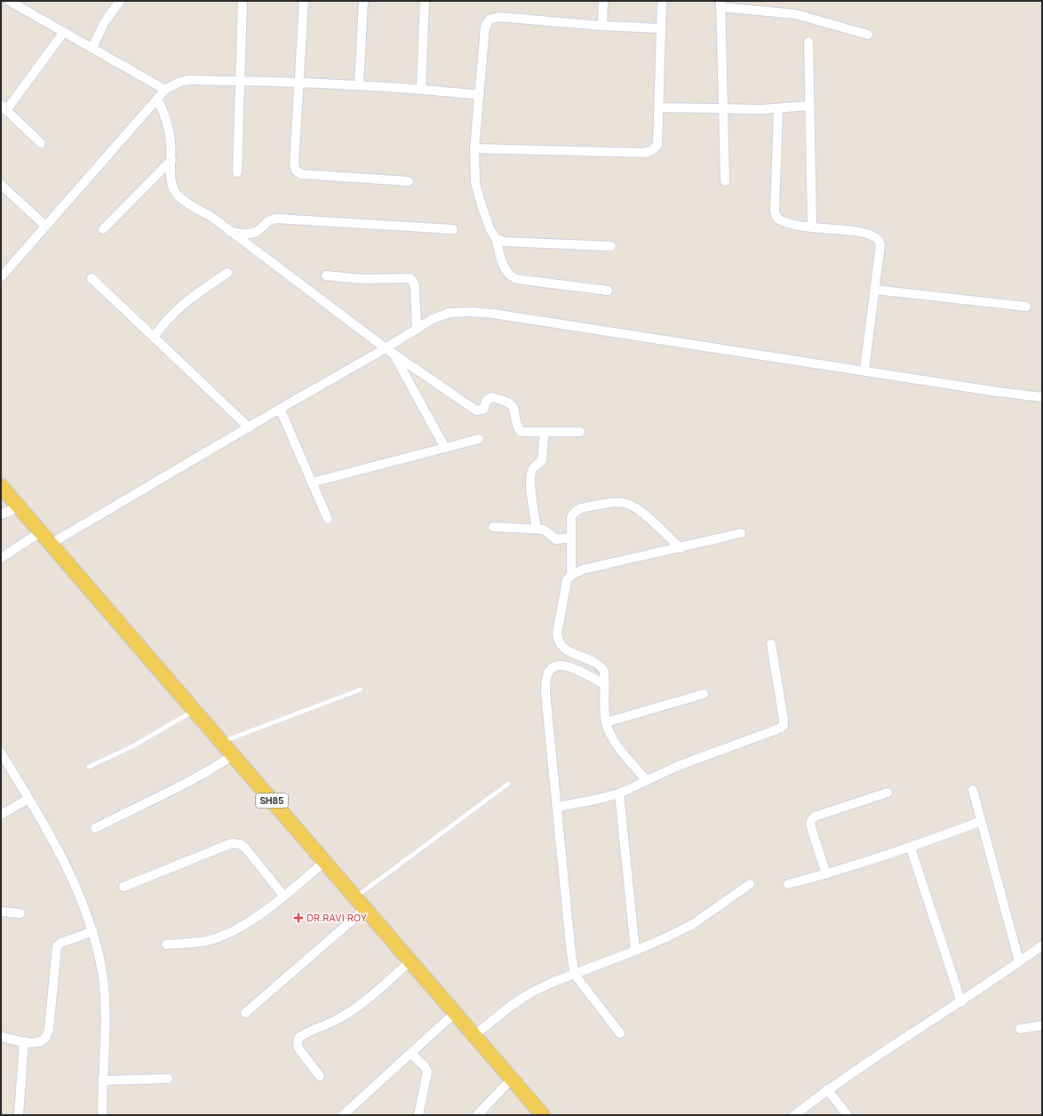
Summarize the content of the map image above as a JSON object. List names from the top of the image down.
{
  "streets": {
    "main road": ["SH85"]
  },
  "places": {
    "health": ["DR.RAVI ROY"]
  }
}
